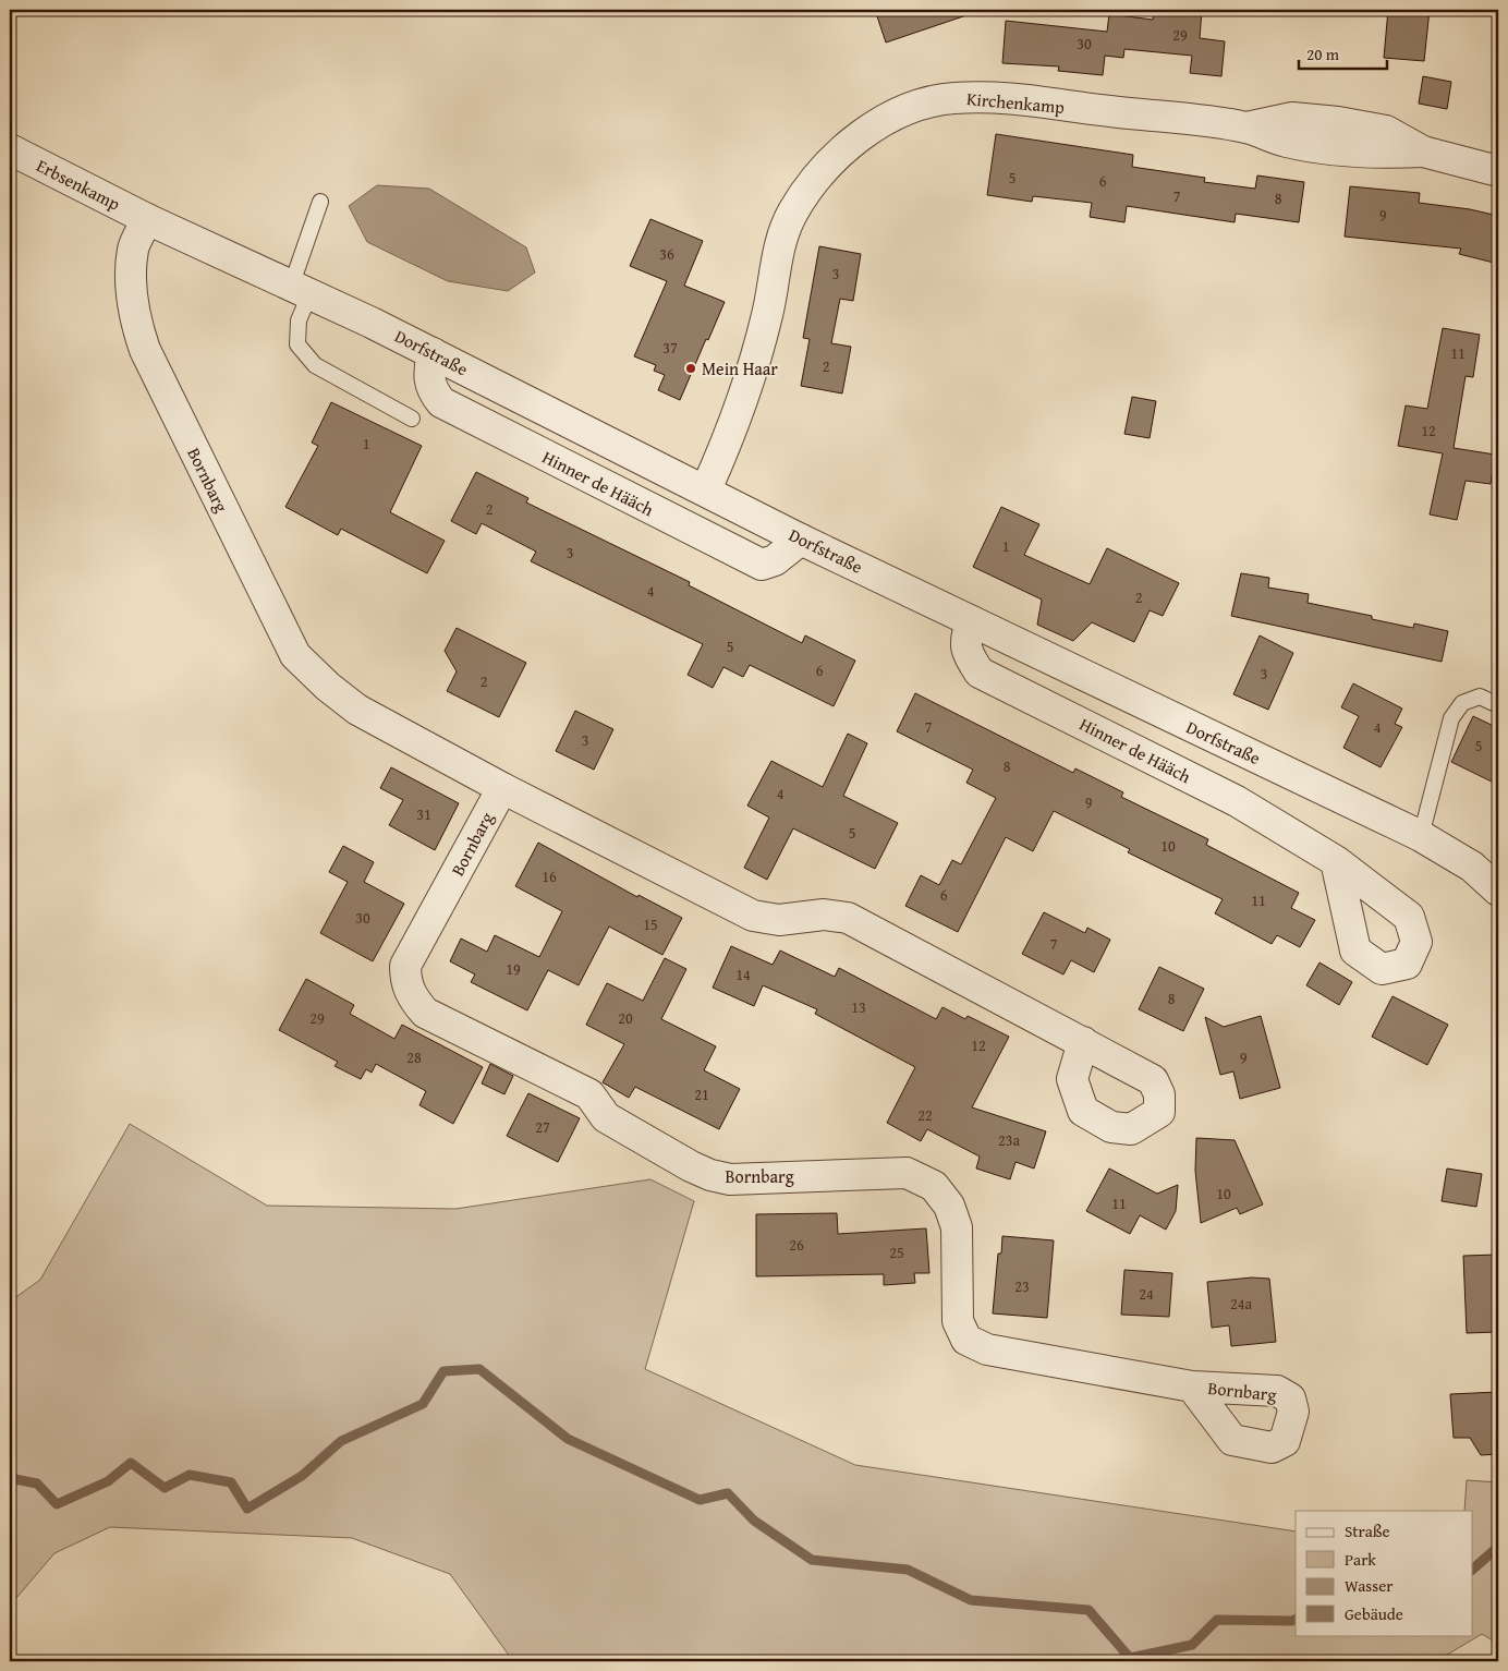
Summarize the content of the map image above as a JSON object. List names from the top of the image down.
{
  "streets": {
    "street": [
      "Kirchenkamp",
      "Erbsenkamp",
      "Dorfstraße",
      "Bornbarg",
      "Hinner de Hääch"
    ]
  },
  "crossings": [
    ["Kirchenkamp", "Dorfstraße"],
    ["Erbsenkamp", "Dorfstraße"],
    ["Erbsenkamp", "Bornbarg"],
    ["Dorfstraße", "Bornbarg"],
    ["Dorfstraße", "Hinner de Hääch"]
  ],
  "places": ["Mein Haar"],
  "house_numbers": [
    "29",
    "30",
    "5",
    "6",
    "7",
    "8",
    "9",
    "36",
    "3",
    "37",
    "11",
    "2",
    "12",
    "1",
    "2",
    "1",
    "3",
    "4",
    "2",
    "5",
    "6",
    "3",
    "2",
    "7",
    "4",
    "3",
    "5",
    "8",
    "4",
    "9",
    "31",
    "5",
    "10",
    "16",
    "6",
    "11",
    "30",
    "15",
    "7",
    "19",
    "14",
    "8",
    "13",
    "29",
    "20",
    "12",
    "28",
    "9",
    "21",
    "22",
    "27",
    "23a",
    "10",
    "11",
    "26",
    "25",
    "23",
    "24",
    "24a"
  ],
  "legend": [
    "Straße",
    "Park",
    "Wasser",
    "Gebäude"
  ],
  "scale_bar": "20 m"
}
